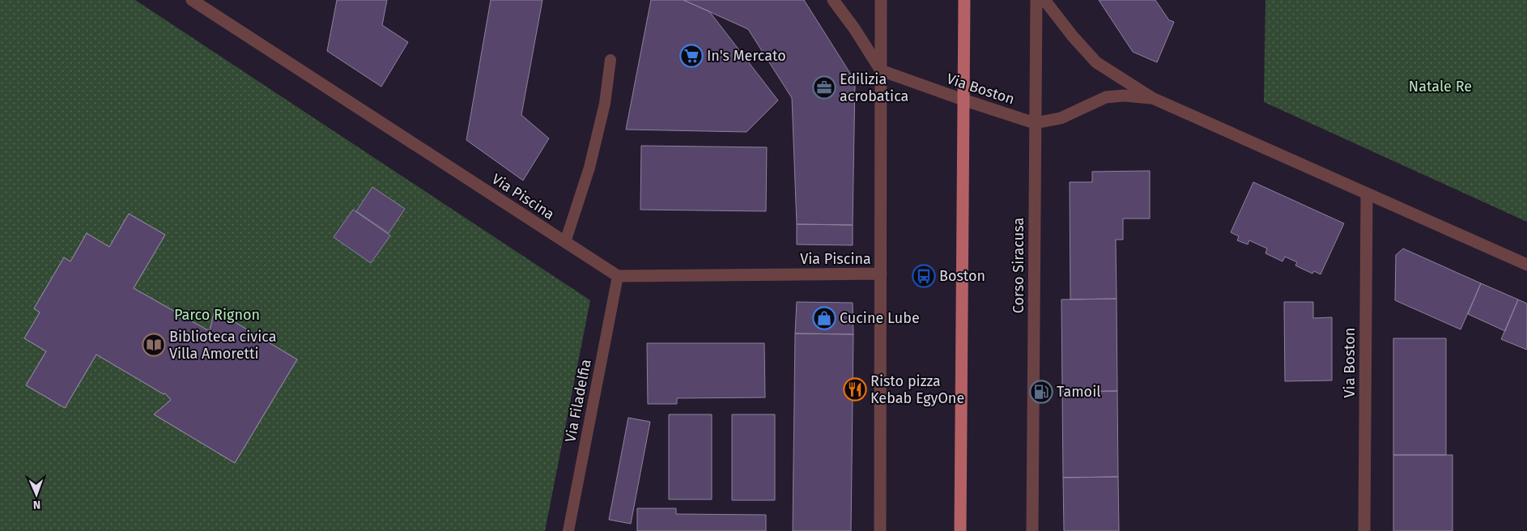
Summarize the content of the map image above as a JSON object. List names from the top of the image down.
{
  "streets": {
    "street": ["Via Boston", "Via Piscina", "Corso Siracusa"],
    "lane": ["Via Filadelfia"]
  },
  "crossings": [
    ["Via Boston", "Corso Siracusa"],
    ["Via Piscina", "Via Filadelfia"]
  ],
  "parks": ["Natale Re", "Parco Rignon"],
  "places": {
    "supermarket": ["In's Mercato"],
    "office": ["Edilizia acrobatica"],
    "bus stop": ["Boston"],
    "shop": ["Cucine Lube"],
    "library": ["Biblioteca civica Villa Amoretti"],
    "restaurant": ["Risto pizza Kebab EgyOne"],
    "fuel station": ["Tamoil"]
  },
  "north": "bottom"
}
